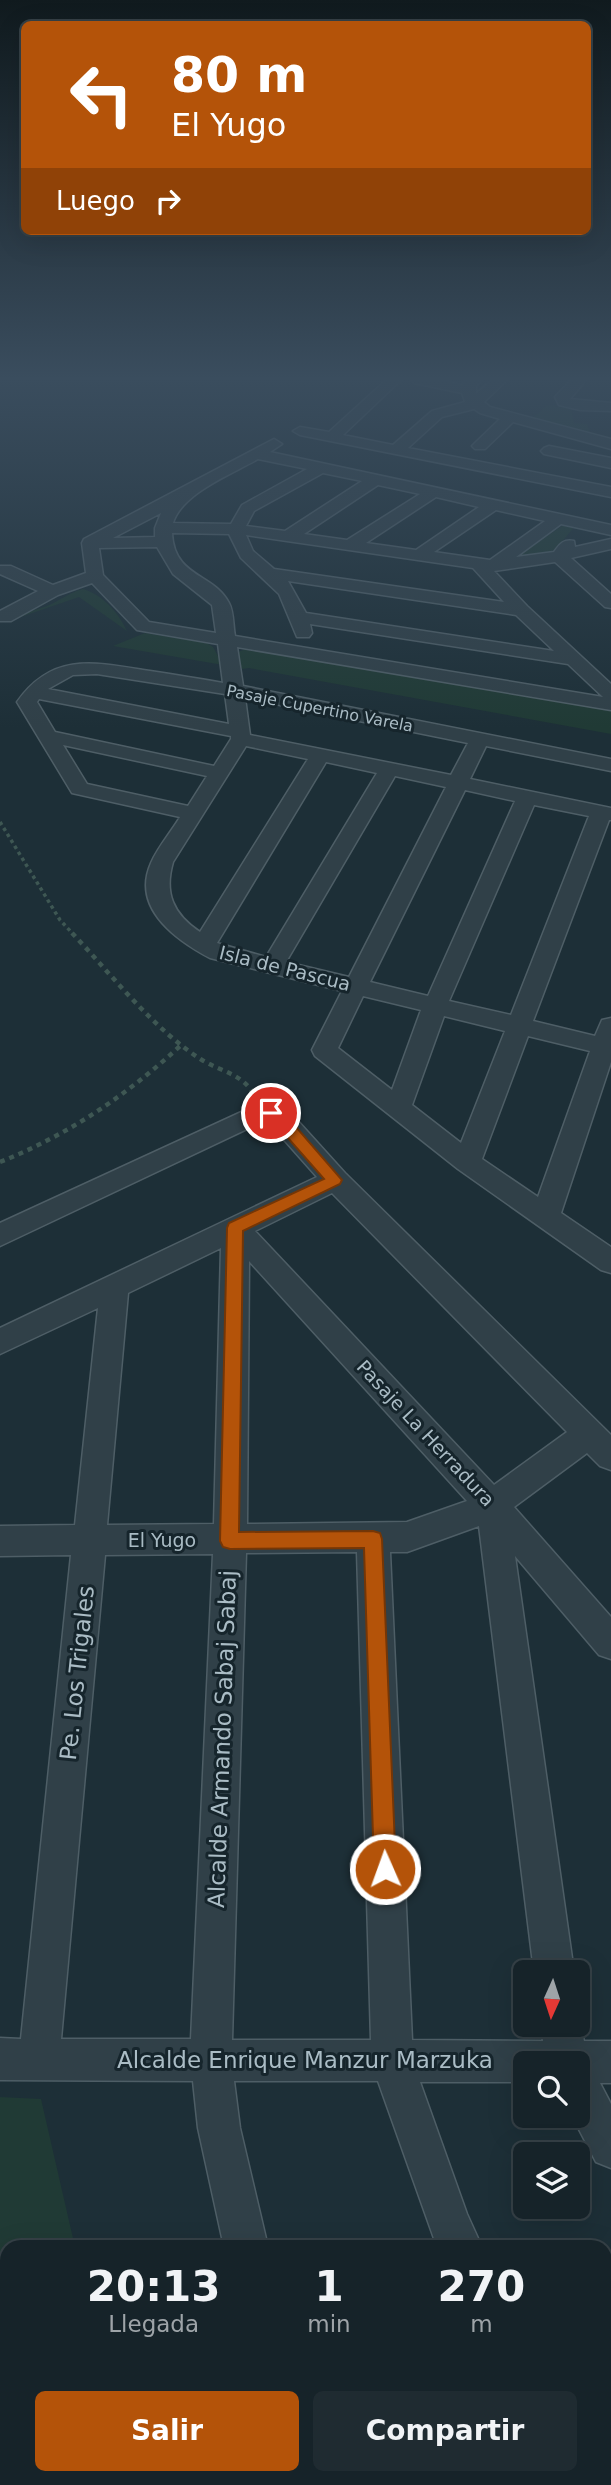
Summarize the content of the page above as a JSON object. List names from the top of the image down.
{
  "streets": {
    "street": [
      "Pasaje Cupertino Varela",
      "Isla de Pascua",
      "Pasaje La Herradura",
      "El Yugo",
      "Pe. Los Trigales",
      "Alcalde Armando Sabaj Sabaj",
      "Alcalde Enrique Manzur Marzuka"
    ]
  },
  "crossings": [
    ["Pasaje La Herradura", "El Yugo"],
    ["Pasaje La Herradura", "Alcalde Armando Sabaj Sabaj"],
    ["El Yugo", "Pe. Los Trigales"],
    ["El Yugo", "Alcalde Armando Sabaj Sabaj"],
    ["Pe. Los Trigales", "Alcalde Enrique Manzur Marzuka"],
    ["Alcalde Armando Sabaj Sabaj", "Alcalde Enrique Manzur Marzuka"]
  ],
  "north": "bottom",
  "page": {
    "turn": ["80 m", "El Yugo"],
    "then": "Luego",
    "eta": [
      "20:13",
      "Llegada",
      "1",
      "min",
      "270",
      "m"
    ],
    "buttons": ["Salir", "Compartir"]
  }
}
